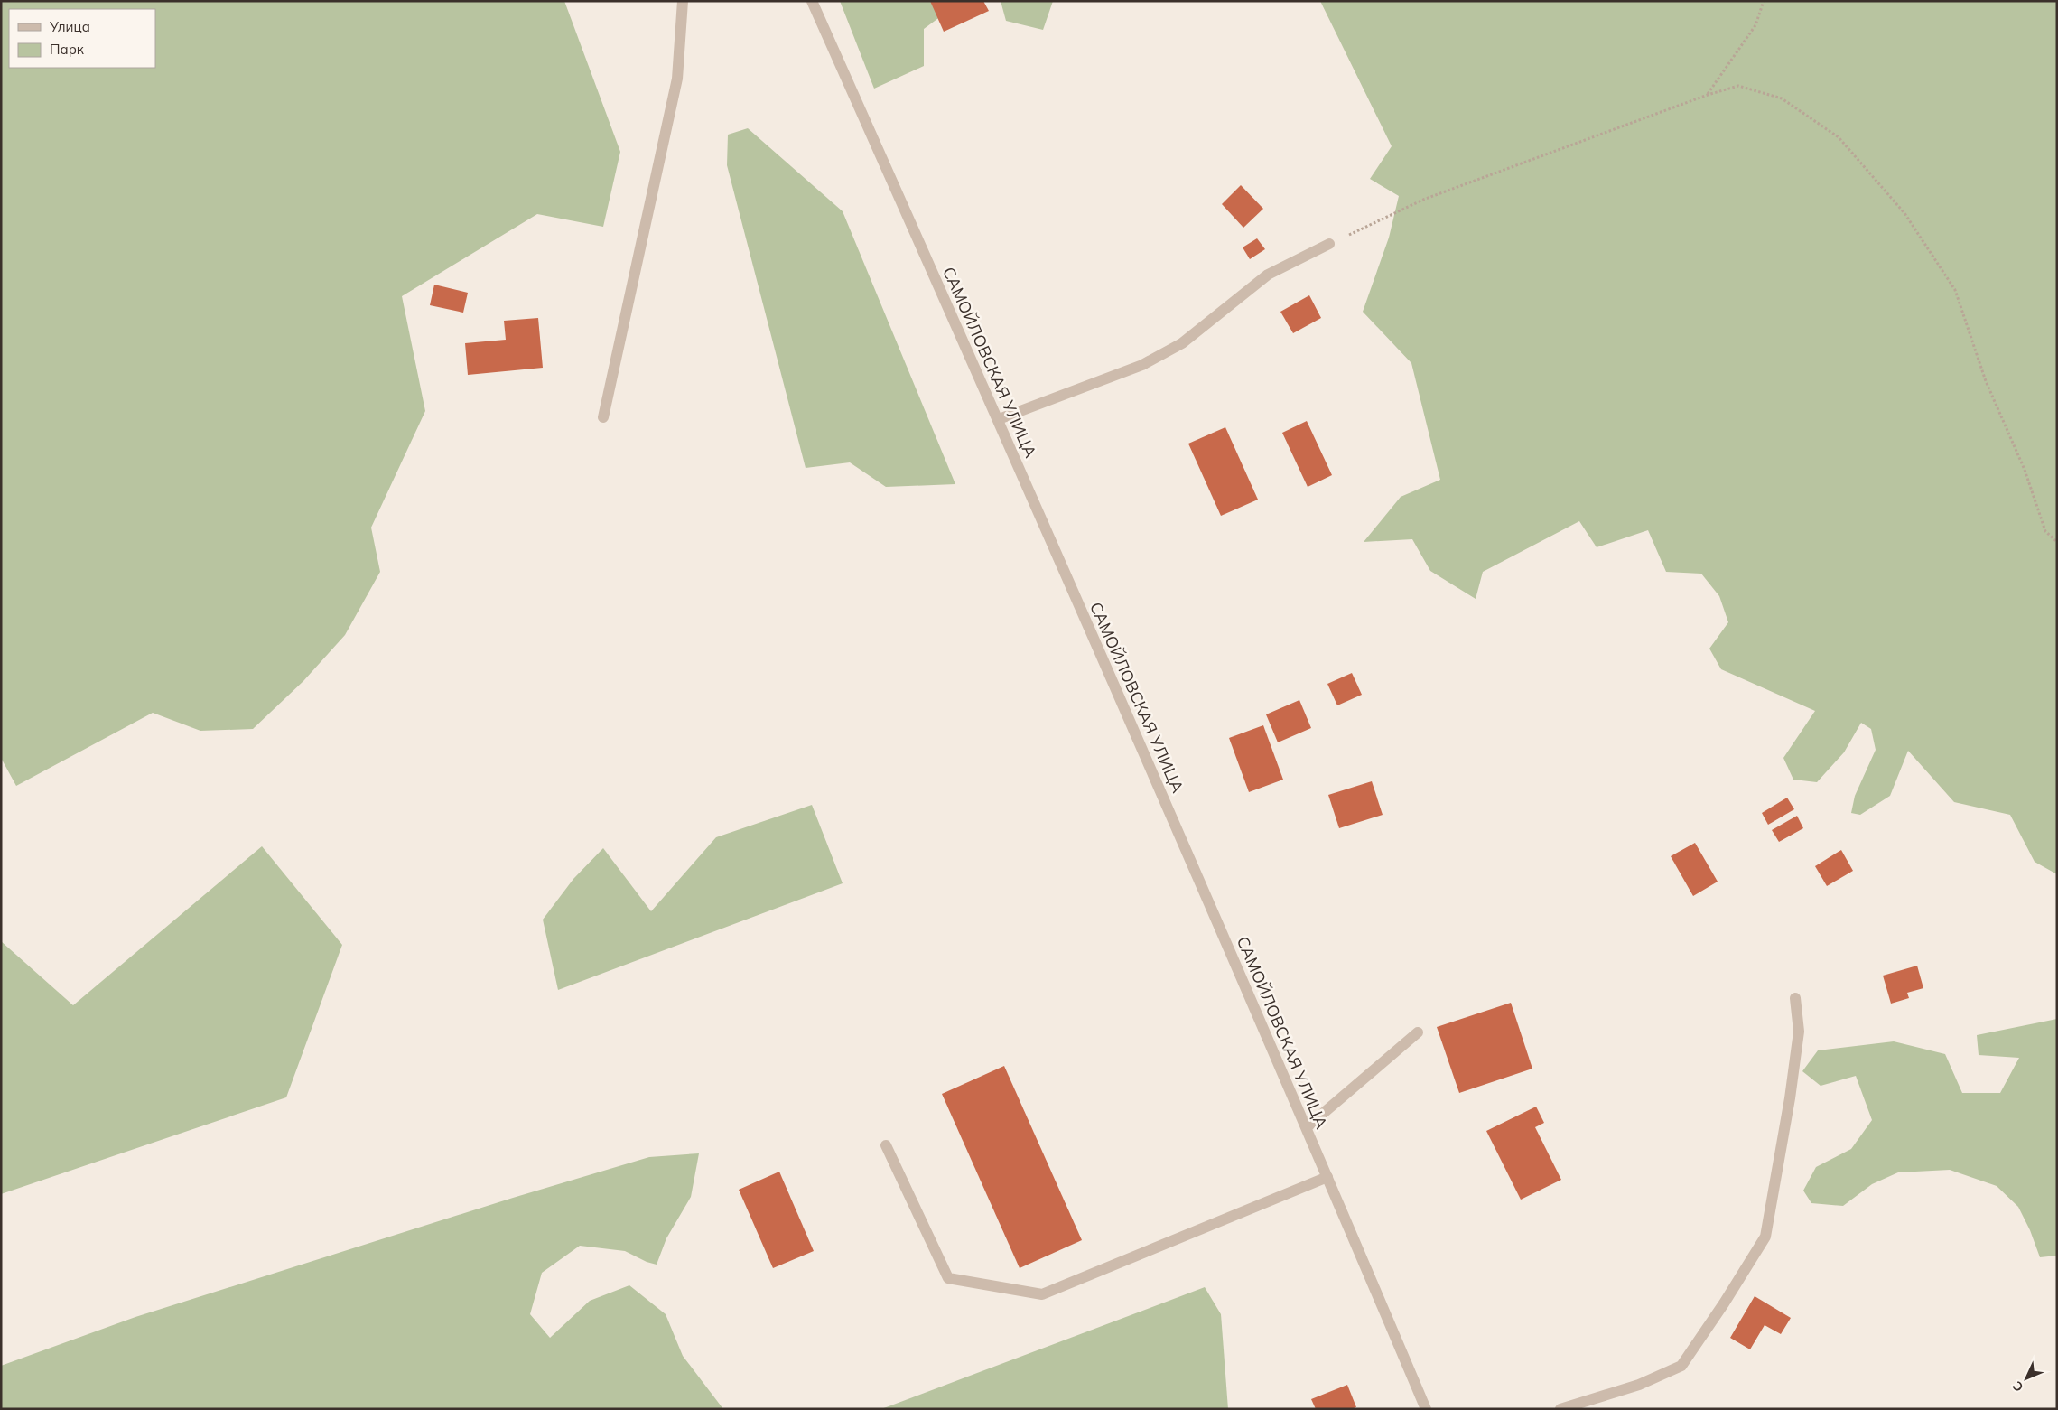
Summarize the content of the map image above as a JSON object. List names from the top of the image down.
{
  "streets": {
    "street": ["САМОЙЛОВСКАЯ УЛИЦА"]
  },
  "legend": ["Улица", "Парк"],
  "north": "bottom left"
}
